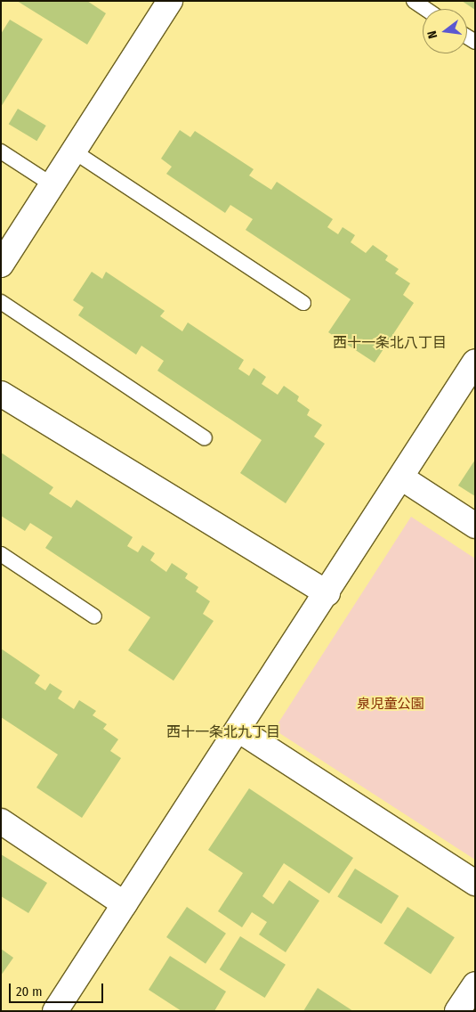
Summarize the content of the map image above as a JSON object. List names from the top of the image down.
{
  "districts": ["西十一条北八丁目", "西十一条北九丁目"],
  "parks": ["泉児童公園"],
  "scale_bar": "20 m",
  "north": "left"
}
